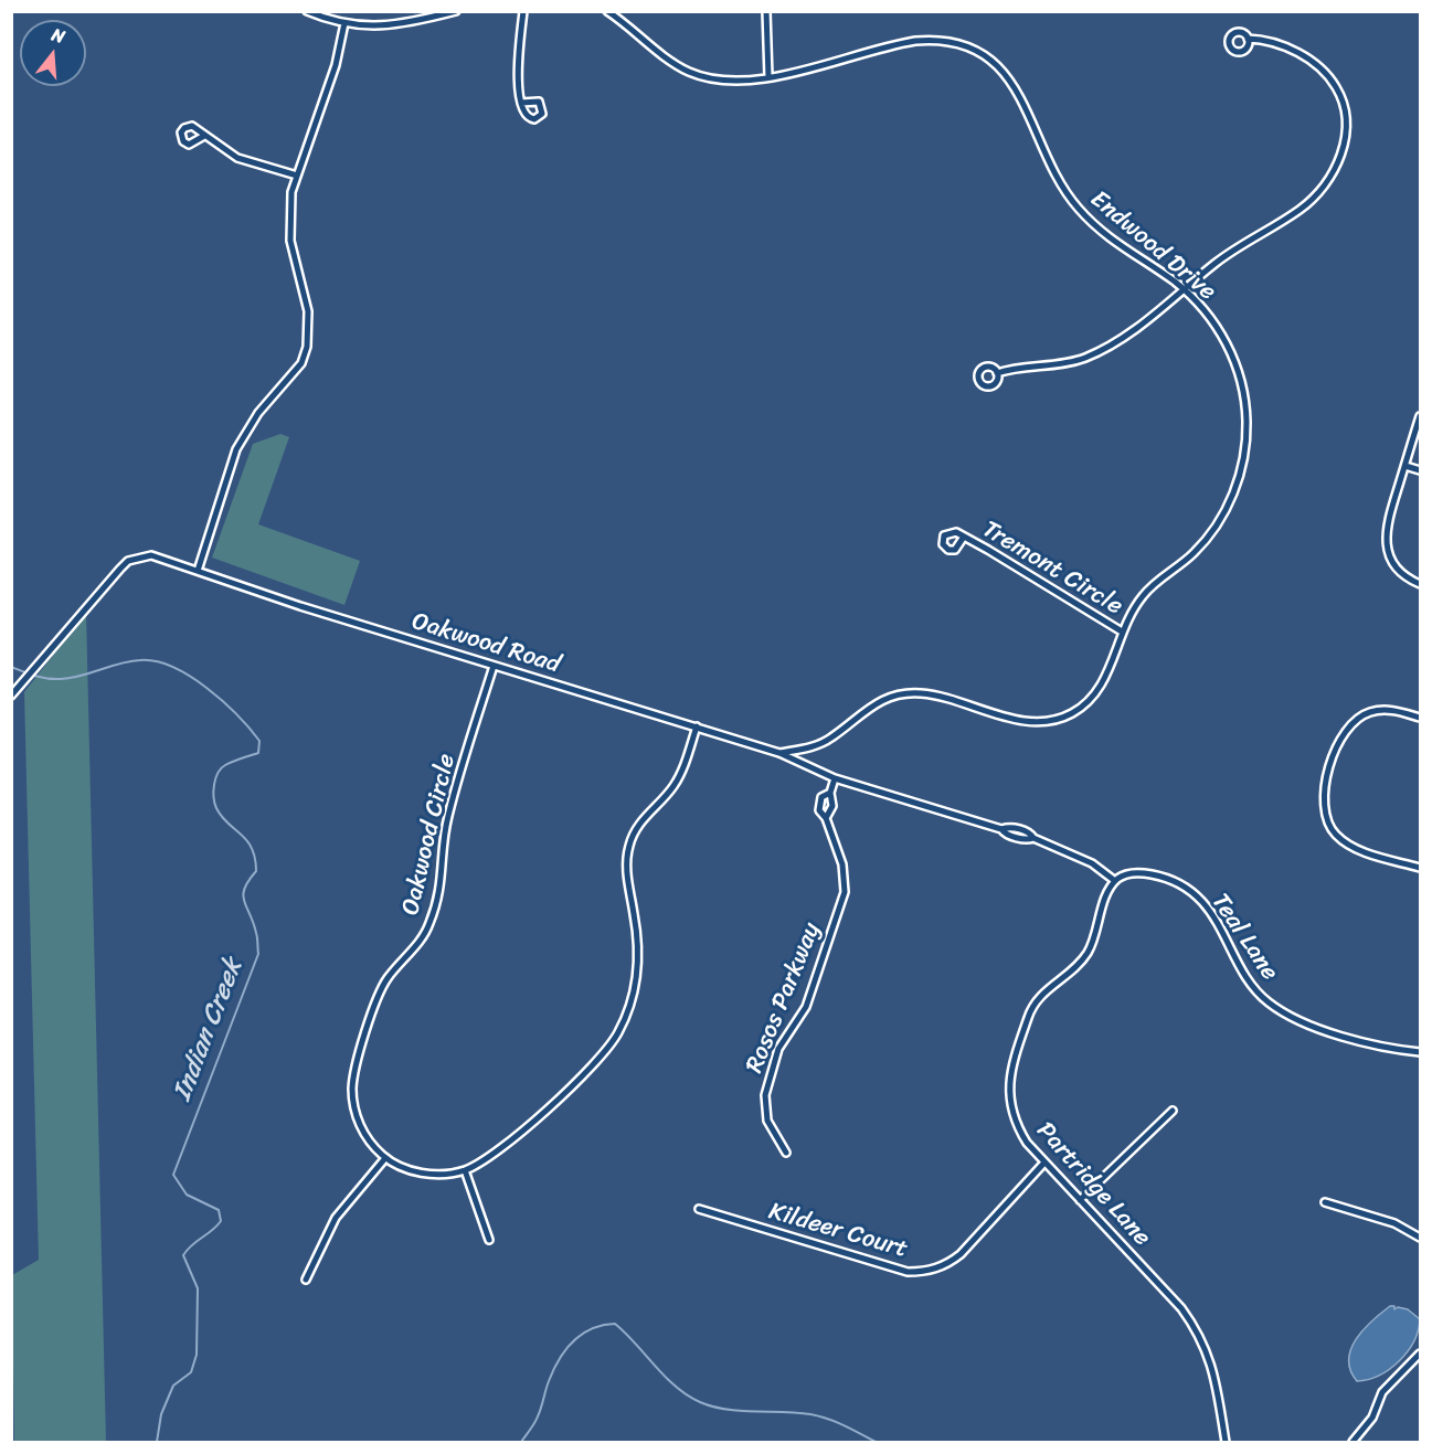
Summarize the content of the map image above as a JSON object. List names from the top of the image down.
{
  "streets": {
    "street": [
      "Endwood Drive",
      "Tremont Circle",
      "Oakwood Road",
      "Oakwood Circle",
      "Teal Lane",
      "Rosos Parkway",
      "Partridge Lane",
      "Kildeer Court"
    ]
  },
  "crossings": [
    ["Endwood Drive", "Tremont Circle"],
    ["Endwood Drive", "Oakwood Road"],
    ["Oakwood Road", "Oakwood Circle"],
    ["Oakwood Road", "Teal Lane"],
    ["Oakwood Road", "Rosos Parkway"],
    ["Oakwood Road", "Partridge Lane"],
    ["Teal Lane", "Partridge Lane"],
    ["Partridge Lane", "Kildeer Court"]
  ],
  "water": ["Indian Creek"],
  "north": "top"
}
